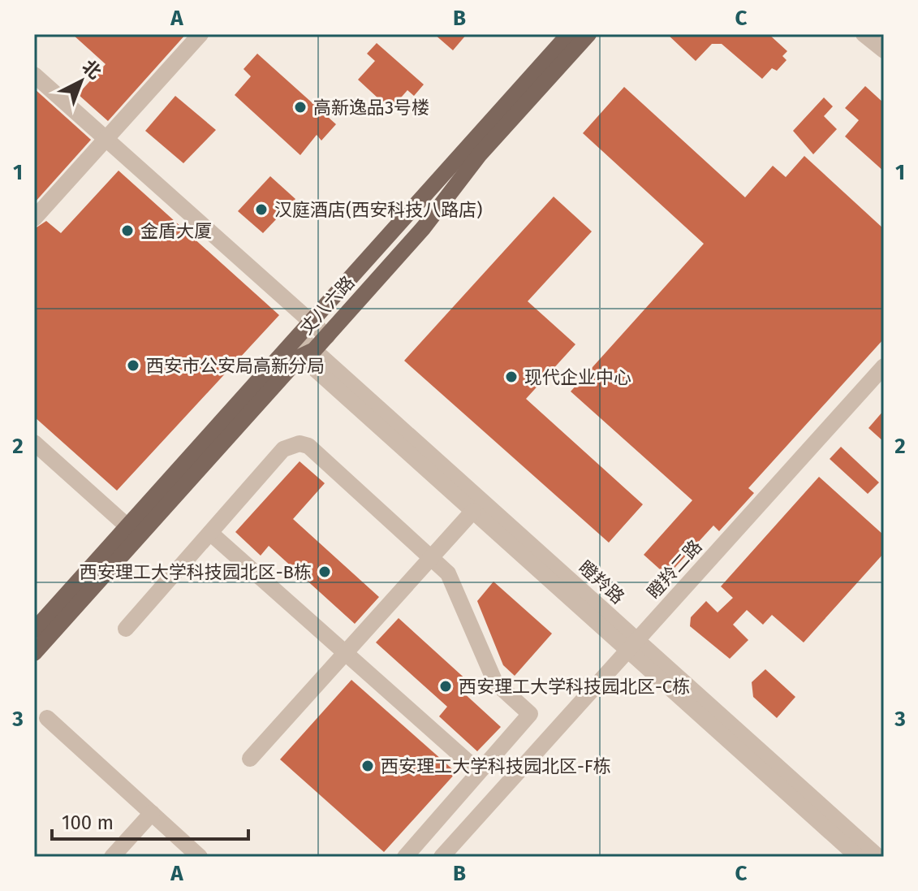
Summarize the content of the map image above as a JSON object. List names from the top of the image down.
{
  "streets": {
    "main road": ["丈八六路"],
    "street": ["瞪羚二路", "瞪羚路"]
  },
  "crossings": [
    ["丈八六路", "瞪羚路"],
    ["瞪羚二路", "瞪羚路"]
  ],
  "places": [
    "高新逸品3号楼",
    "汉庭酒店(西安科技八路店)",
    "金盾大厦",
    "西安市公安局高新分局",
    "现代企业中心",
    "西安理工大学科技园北区-B栋",
    "西安理工大学科技园北区-C栋",
    "西安理工大学科技园北区-F栋"
  ],
  "scale_bar": "100 m",
  "north": "top right",
  "grid": {
    "columns": ["A", "B", "C"],
    "rows": ["1", "2", "3"]
  }
}
